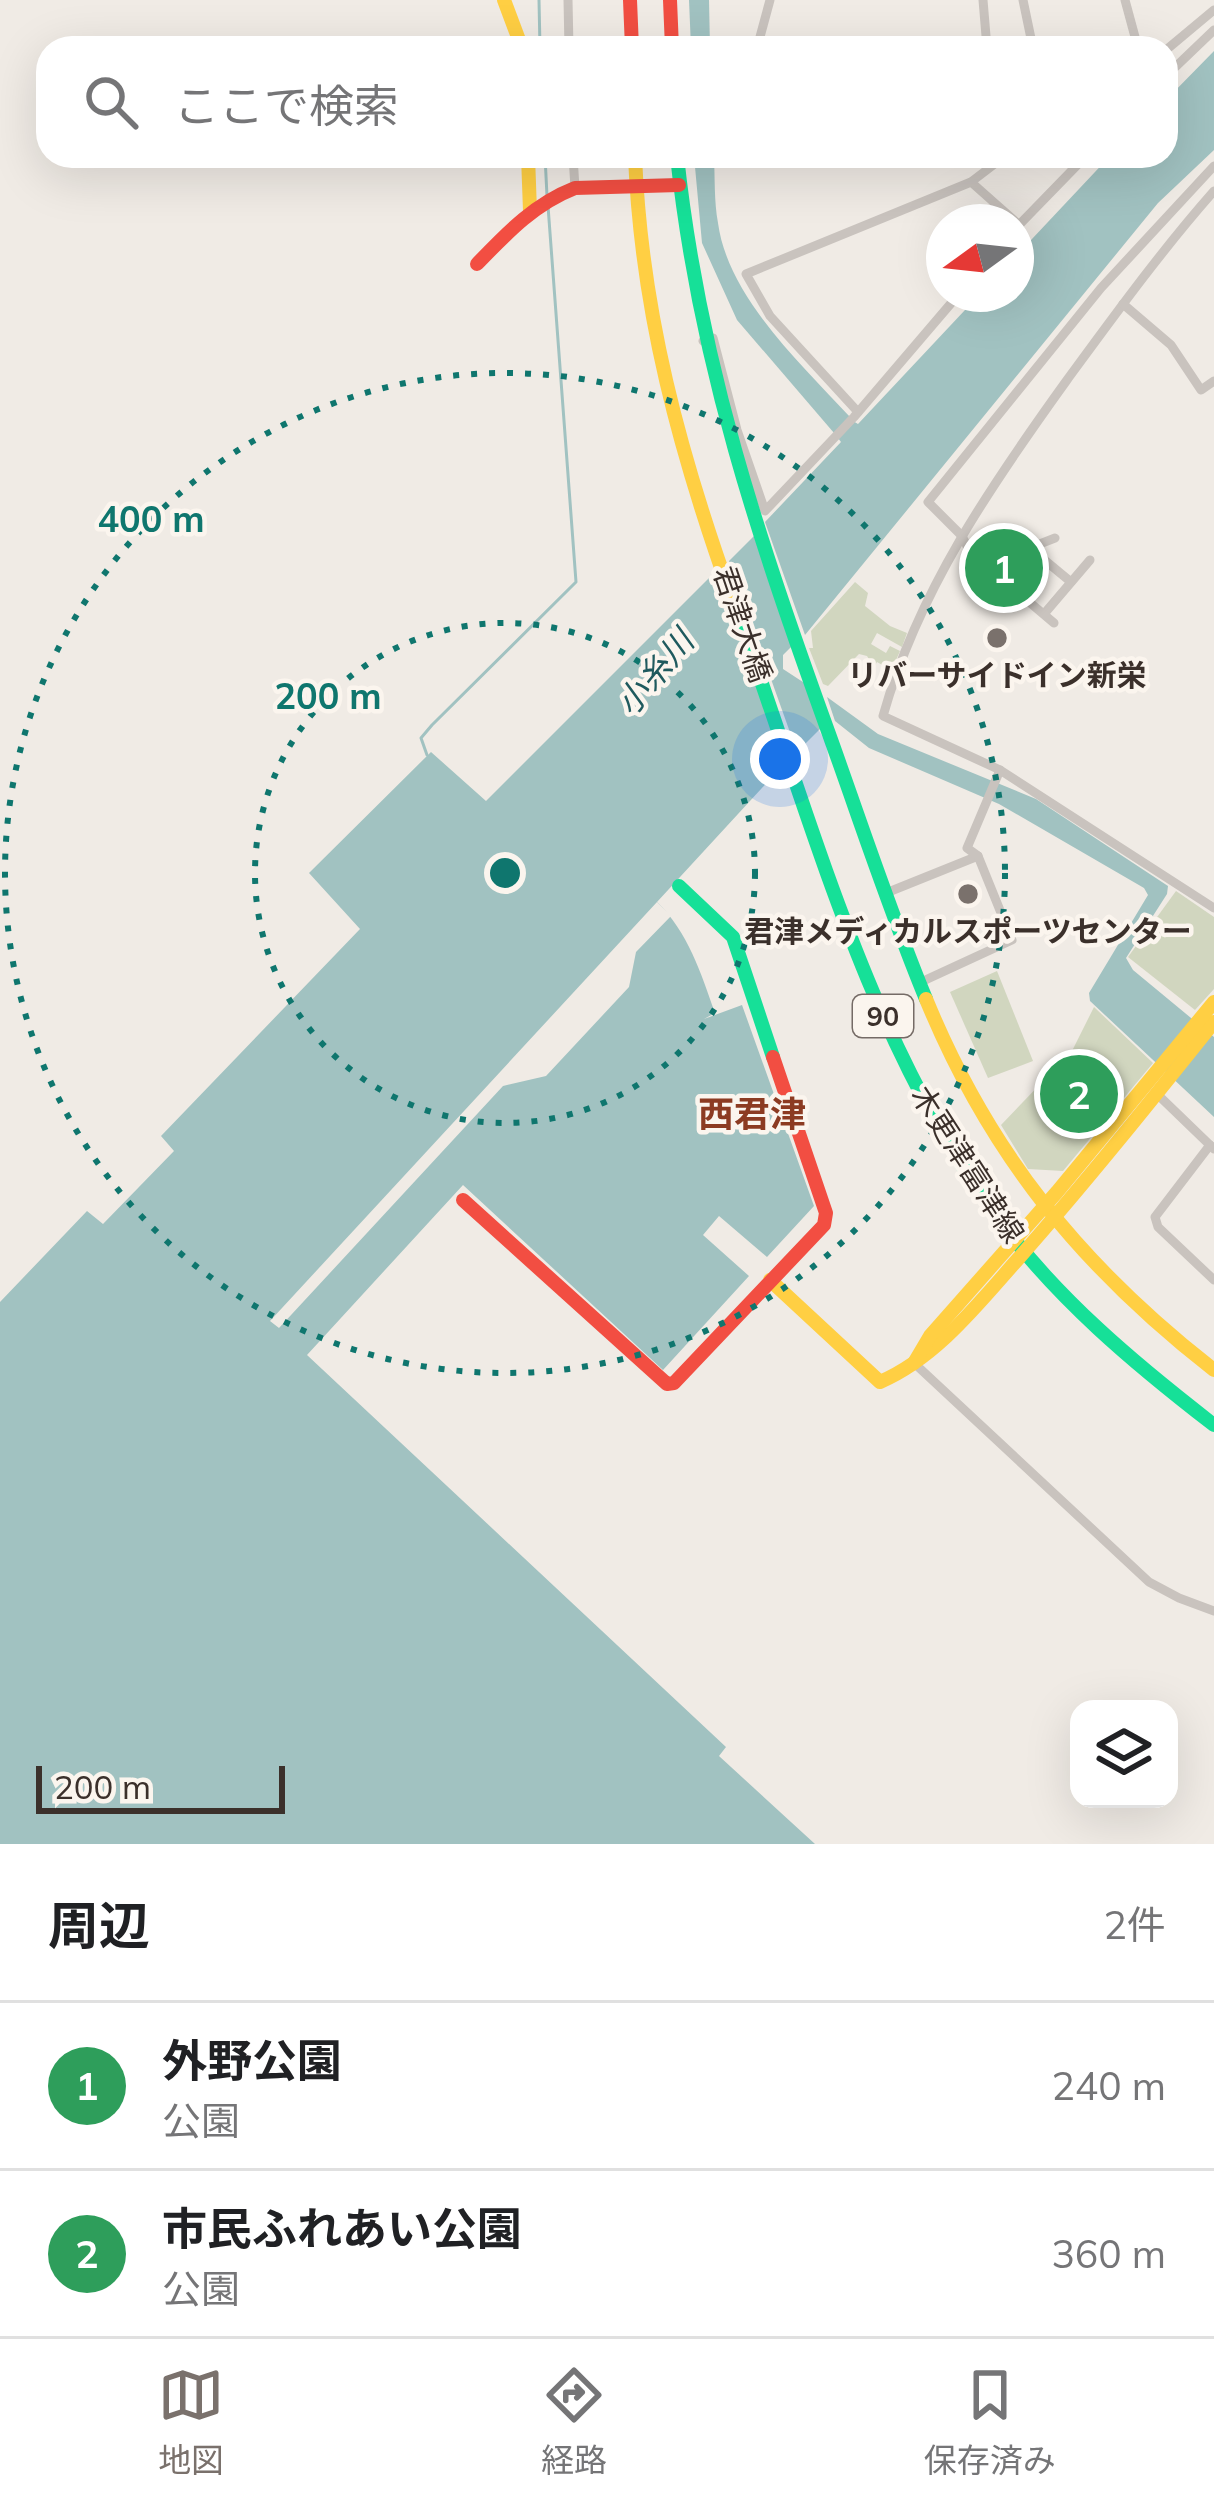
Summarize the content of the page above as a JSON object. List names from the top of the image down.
{
  "streets": {
    "main road": ["君津大橋", "90", "木更津富津線"]
  },
  "crossings": [
    ["君津大橋", "90"],
    ["君津大橋", "木更津富津線"]
  ],
  "districts": ["西君津"],
  "water": ["小糸川"],
  "places": ["リバーサイドイン新栄", "君津メディカルスポーツセンター"],
  "scale_bar": "200 m",
  "north": "left",
  "page": {
    "search": "ここで検索",
    "pins": ["1", "2"],
    "scale": "200 m",
    "heading": ["周辺", "2件"],
    "list": [
      {
        "mark": "1",
        "name": "外野公園",
        "note": "公園",
        "value": "240 m"
      },
      {
        "mark": "2",
        "name": "市民ふれあい公園",
        "note": "公園",
        "value": "360 m"
      }
    ],
    "nav": ["地図", "経路", "保存済み"]
  },
  "rings": ["400 m", "200 m"]
}
